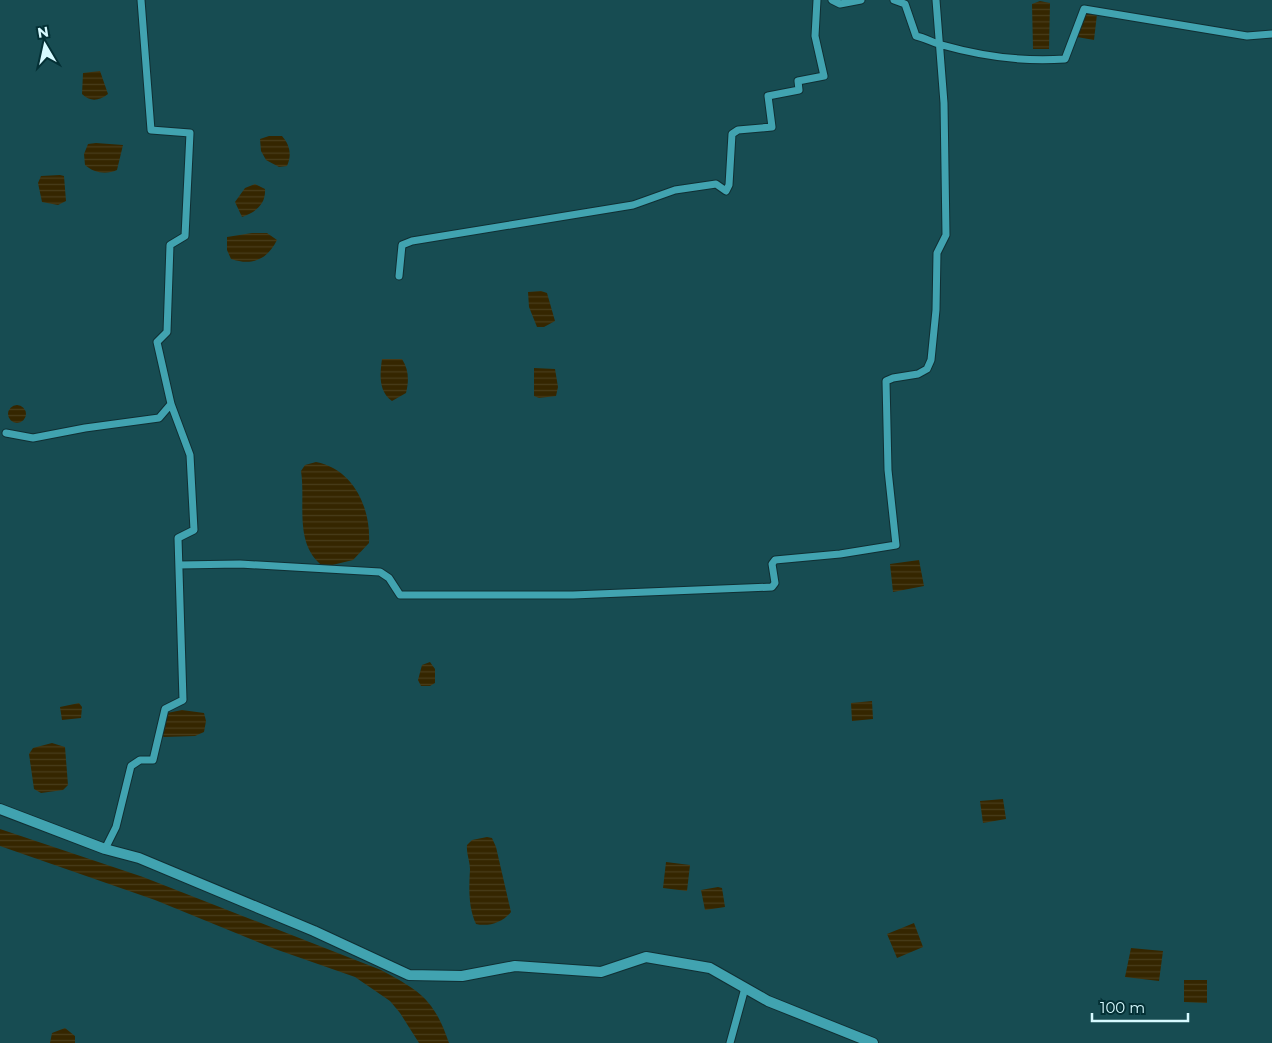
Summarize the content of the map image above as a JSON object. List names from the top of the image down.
{
  "scale_bar": "100 m",
  "north": "top"
}
